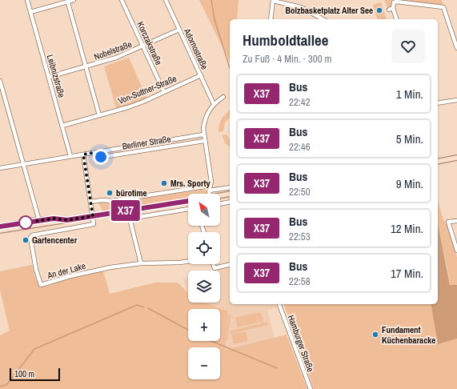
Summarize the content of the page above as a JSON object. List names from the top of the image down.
{
  "streets": {
    "street": [
      "Korczakstraße",
      "Adornostraße",
      "Nobelstraße",
      "Leibnizstraße",
      "Von-Suttner-Straße",
      "Berliner Straße",
      "An der Lake",
      "Hamburger Straße"
    ]
  },
  "crossings": [
    ["Korczakstraße", "Nobelstraße"],
    ["Korczakstraße", "Von-Suttner-Straße"],
    ["Adornostraße", "Nobelstraße"],
    ["Adornostraße", "Von-Suttner-Straße"],
    ["Nobelstraße", "Leibnizstraße"],
    ["Leibnizstraße", "Von-Suttner-Straße"],
    ["Leibnizstraße", "Berliner Straße"]
  ],
  "places": [
    "Bolzbasketplatz Alter See",
    "Mrs. Sporty",
    "bürotime",
    "Gartencenter",
    "Fundament Küchenbaracke"
  ],
  "lines": ["bus line X37"],
  "scale_bar": "100 m",
  "north": "top left",
  "page": {
    "on_map": "X37",
    "heading": ["Humboldtallee", "Zu Fuß · 4 Min. · 300 m"],
    "list": [
      {
        "mark": "X37",
        "name": "Bus",
        "note": "22:42",
        "value": "1 Min."
      },
      {
        "mark": "X37",
        "name": "Bus",
        "note": "22:46",
        "value": "5 Min."
      },
      {
        "mark": "X37",
        "name": "Bus",
        "note": "22:50",
        "value": "9 Min."
      },
      {
        "mark": "X37",
        "name": "Bus",
        "note": "22:53",
        "value": "12 Min."
      },
      {
        "mark": "X37",
        "name": "Bus",
        "note": "22:58",
        "value": "17 Min."
      }
    ],
    "map_buttons": ["+", "−"],
    "scale": "100 m"
  }
}
